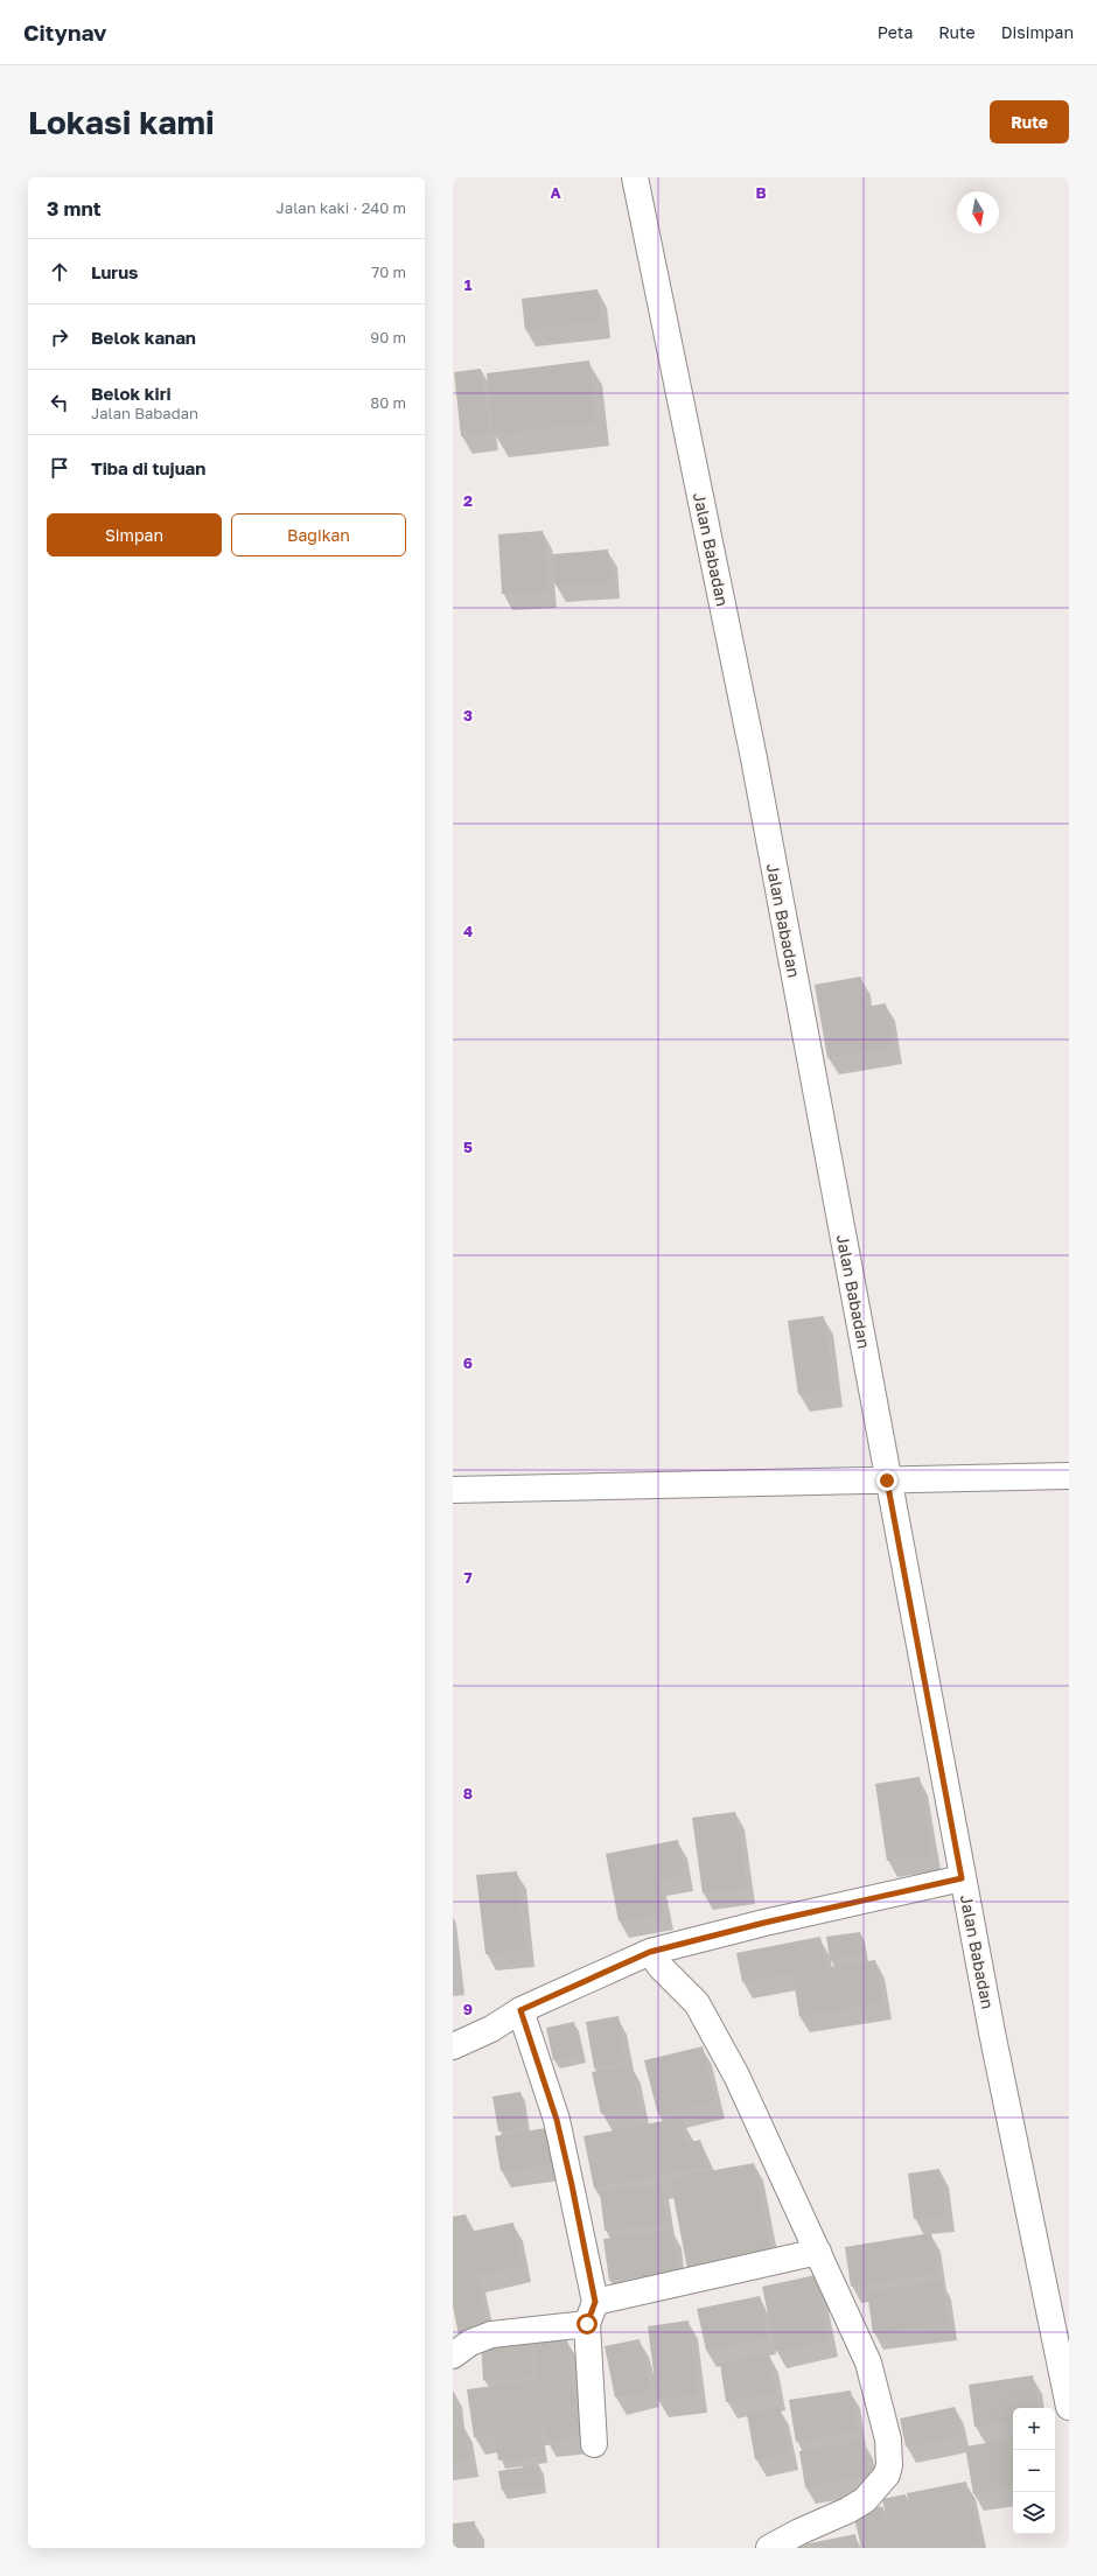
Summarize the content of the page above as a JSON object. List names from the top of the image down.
{
  "streets": {
    "street": ["Jalan Babadan"]
  },
  "north": "bottom",
  "page": {
    "header": "Citynav",
    "nav": ["Peta", "Rute", "Disimpan"],
    "buttons": [
      "Rute",
      ["Simpan", "Bagikan"]
    ],
    "title": "Lokasi kami",
    "heading": ["3 mnt", "Jalan kaki · 240 m"],
    "list": [
      ["Lurus", "70 m"],
      ["Belok kanan", "90 m"],
      ["Belok kiri", "Jalan Babadan", "80 m"],
      "Tiba di tujuan"
    ],
    "map_buttons": ["+", "−"]
  },
  "grid": {
    "columns": ["A", "B"],
    "rows": [
      "1",
      "2",
      "3",
      "4",
      "5",
      "6",
      "7",
      "8",
      "9"
    ]
  }
}
